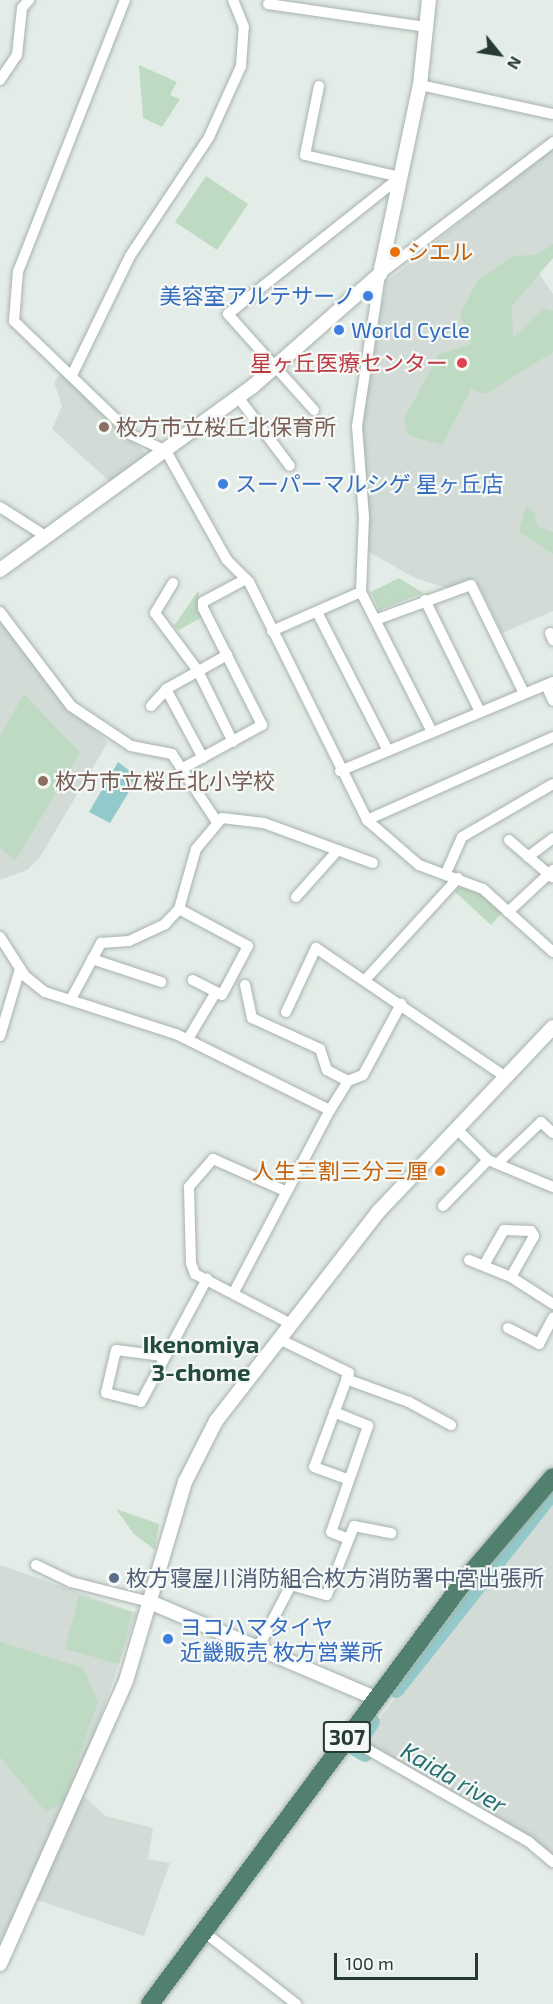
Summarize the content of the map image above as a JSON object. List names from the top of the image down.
{
  "streets": {
    "highway": ["307"]
  },
  "districts": ["Ikenomiya 3-chome"],
  "water": ["Kaida river"],
  "places": [
    "シエル",
    "美容室アルテサーノ",
    "World Cycle",
    "星ヶ丘医療センター",
    "枚方市立桜丘北保育所",
    "スーパーマルシゲ 星ヶ丘店",
    "枚方市立桜丘北小学校",
    "人生三割三分三厘",
    "枚方寝屋川消防組合枚方消防署中宮出張所",
    "ヨコハマタイヤ 近畿販売 枚方営業所"
  ],
  "scale_bar": "100 m",
  "north": "bottom right"
}
